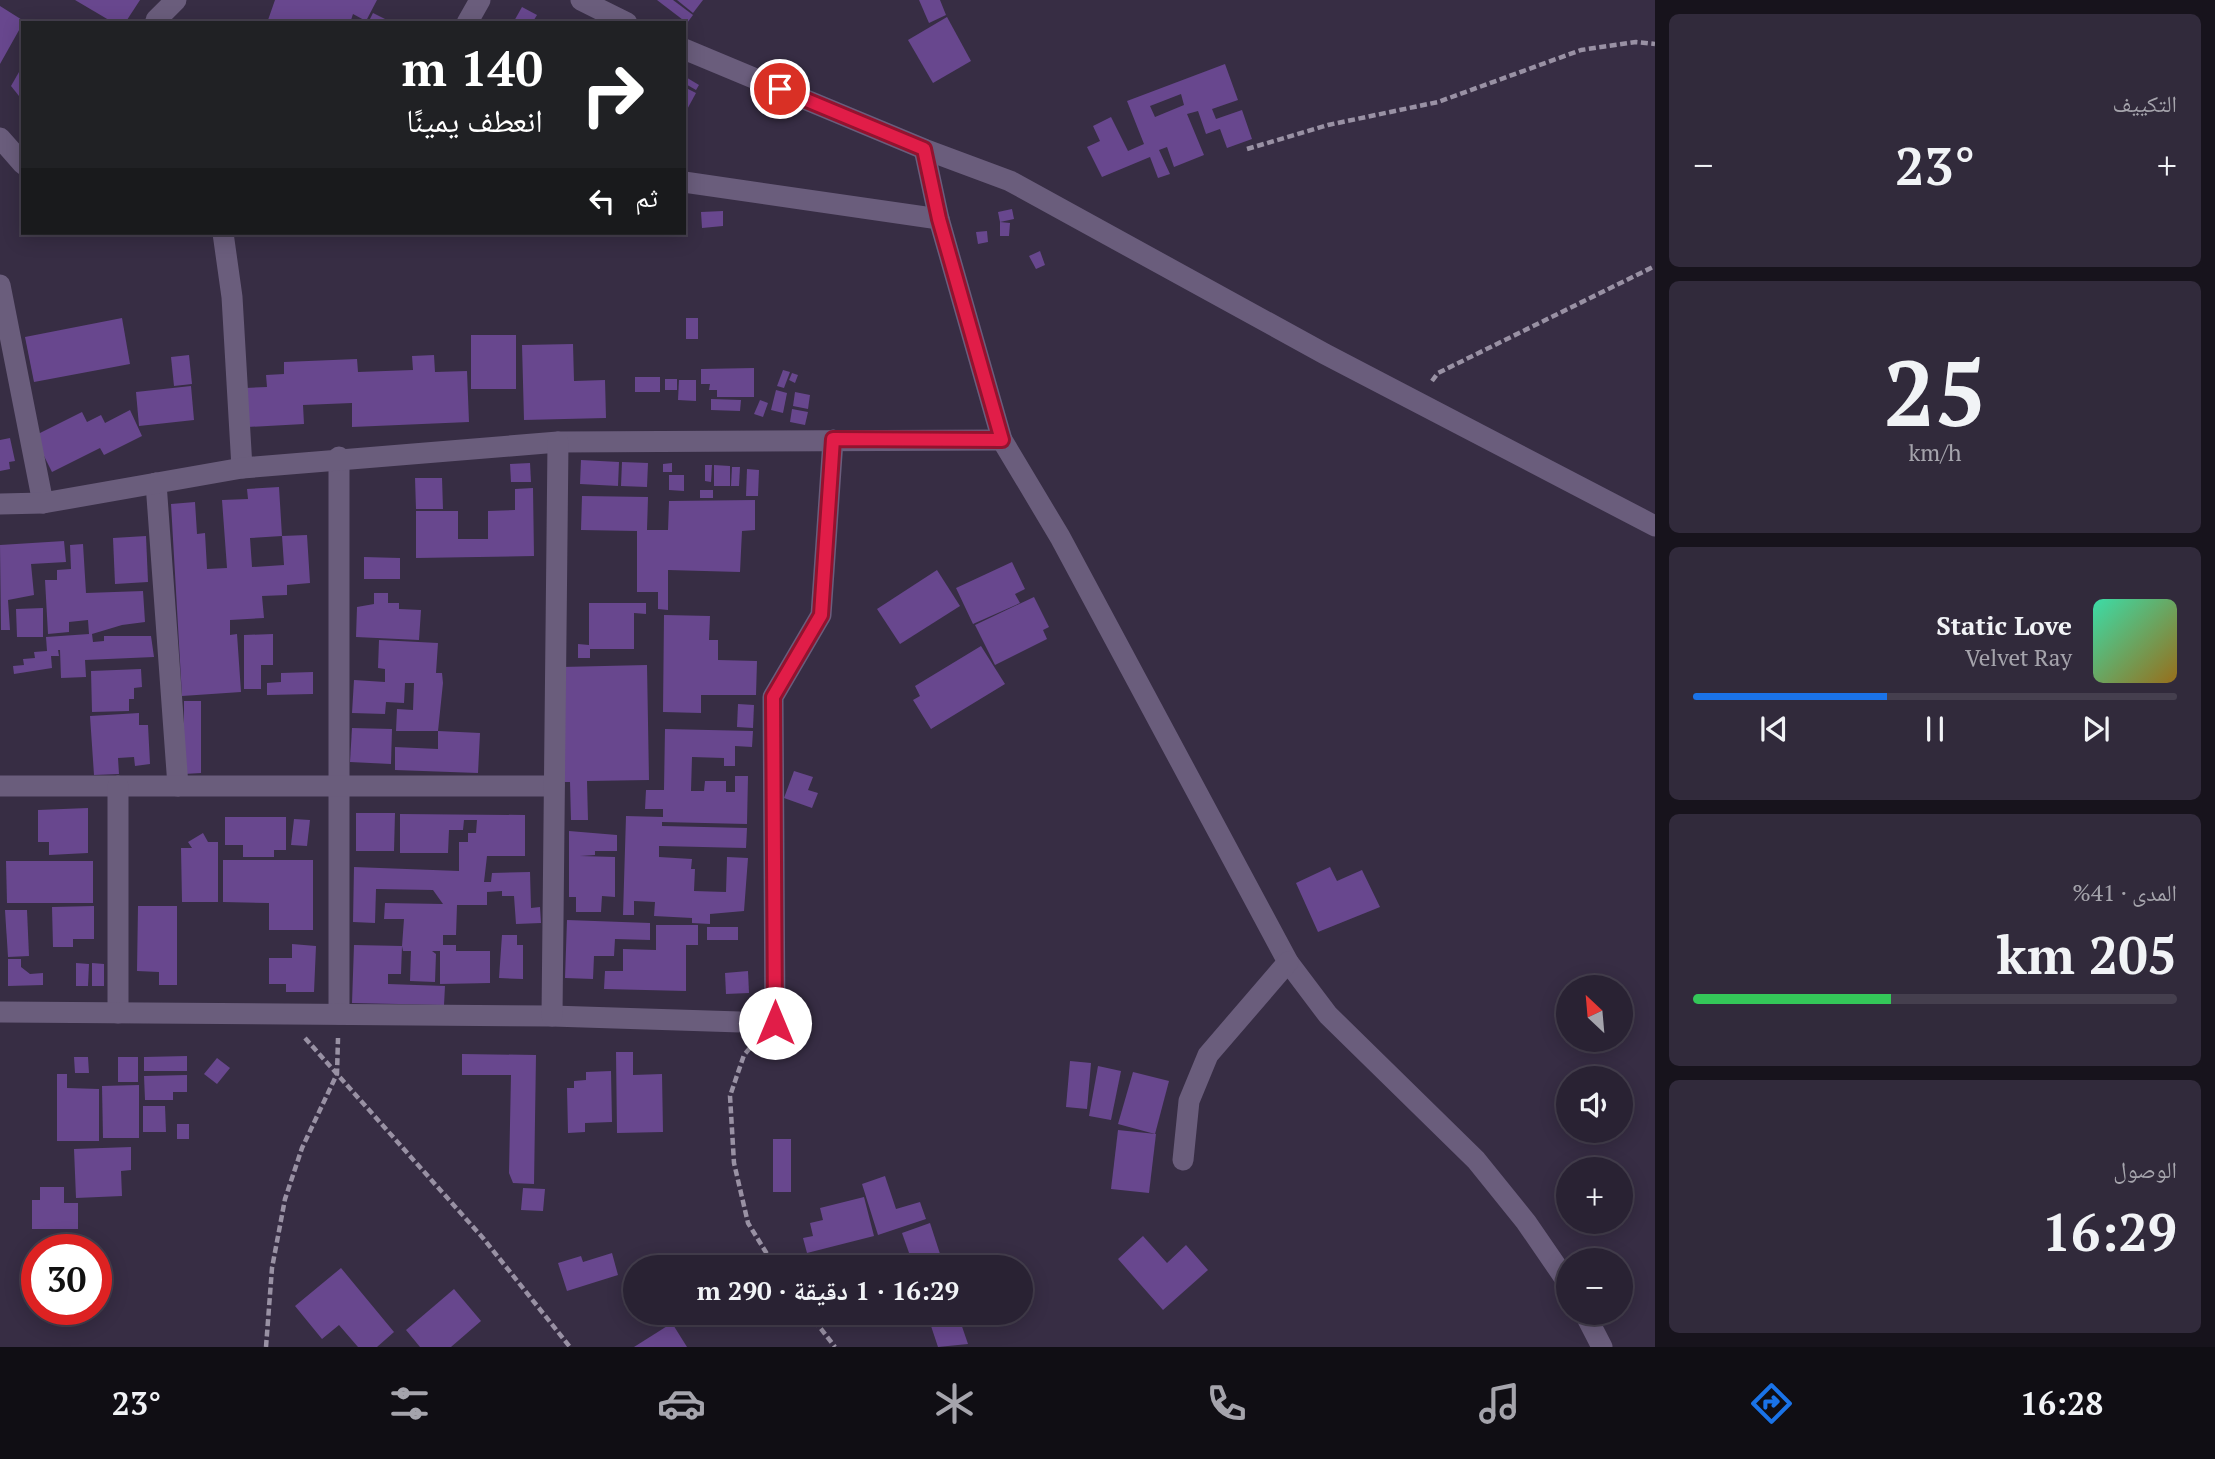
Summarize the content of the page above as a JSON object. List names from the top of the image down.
{
  "north": "top left",
  "page": {
    "tile": [
      "التكييف",
      ["25", "km/h"],
      ["المدى · 41%", "205 km"],
      ["الوصول", "16:29"]
    ],
    "turn": ["140 m", "انعطف يمينًا"],
    "heat": ["−", "23°", "+"],
    "then": "ثم",
    "song": ["Static Love", "Velvet Ray"],
    "map_buttons": ["+", "−"],
    "limit": "30",
    "trip": "16:29 · 1 دقيقة · 290 m",
    "tabs": ["16:28", "23°"]
  }
}
